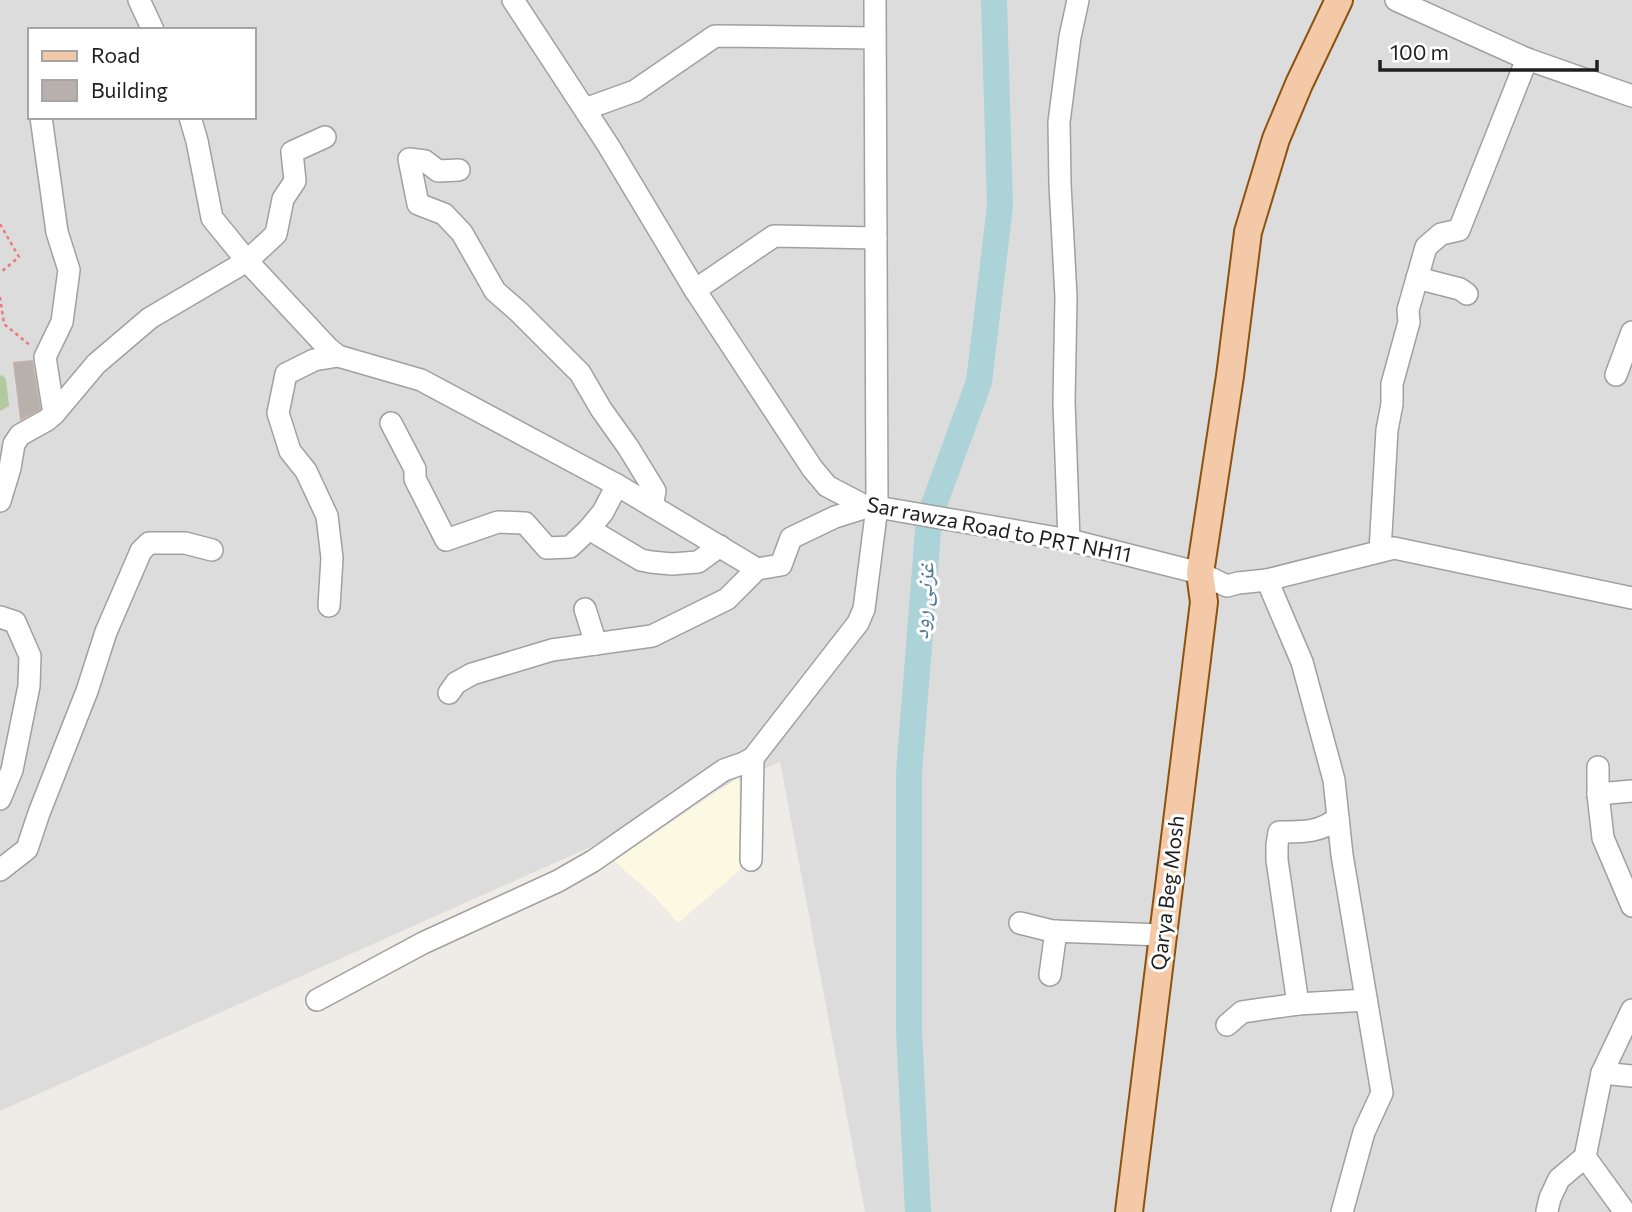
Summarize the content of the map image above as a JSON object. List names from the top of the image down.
{
  "streets": {
    "main road": ["Qarya Beg Mosh"],
    "street": ["Sar rawza Road to PRT NH11"]
  },
  "crossings": [
    ["Sar rawza Road to PRT NH11", "Qarya Beg Mosh"]
  ],
  "water": ["غزنی رود"],
  "legend": ["Road", "Building"],
  "scale_bar": "100 m"
}
